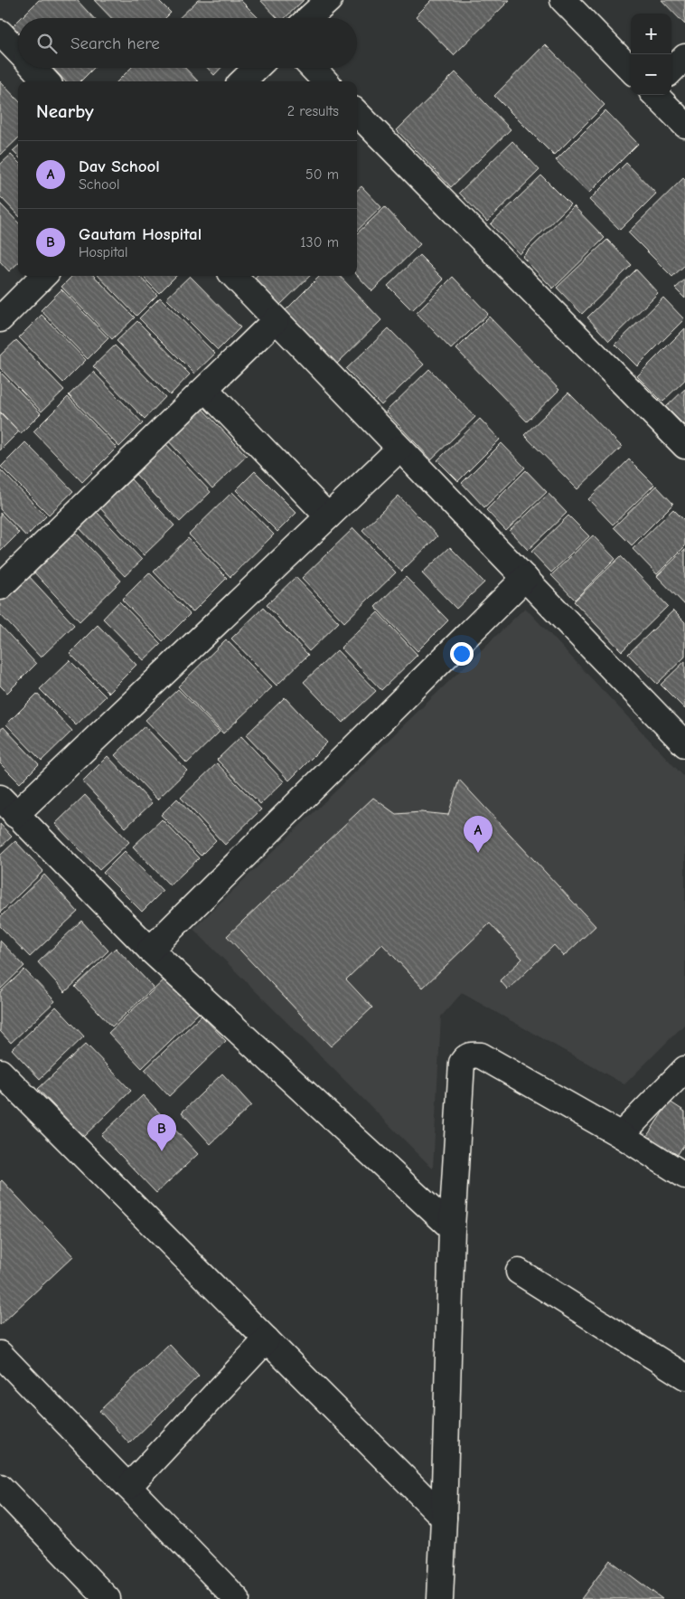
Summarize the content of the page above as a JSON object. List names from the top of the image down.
{
  "page": {
    "map_buttons": ["+", "−"],
    "search": "Search here",
    "heading": ["Nearby", "2 results"],
    "list": [
      {
        "mark": "A",
        "name": "Dav School",
        "note": "School",
        "value": "50 m"
      },
      {
        "mark": "B",
        "name": "Gautam Hospital",
        "note": "Hospital",
        "value": "130 m"
      }
    ],
    "pins": ["A", "B"]
  }
}
